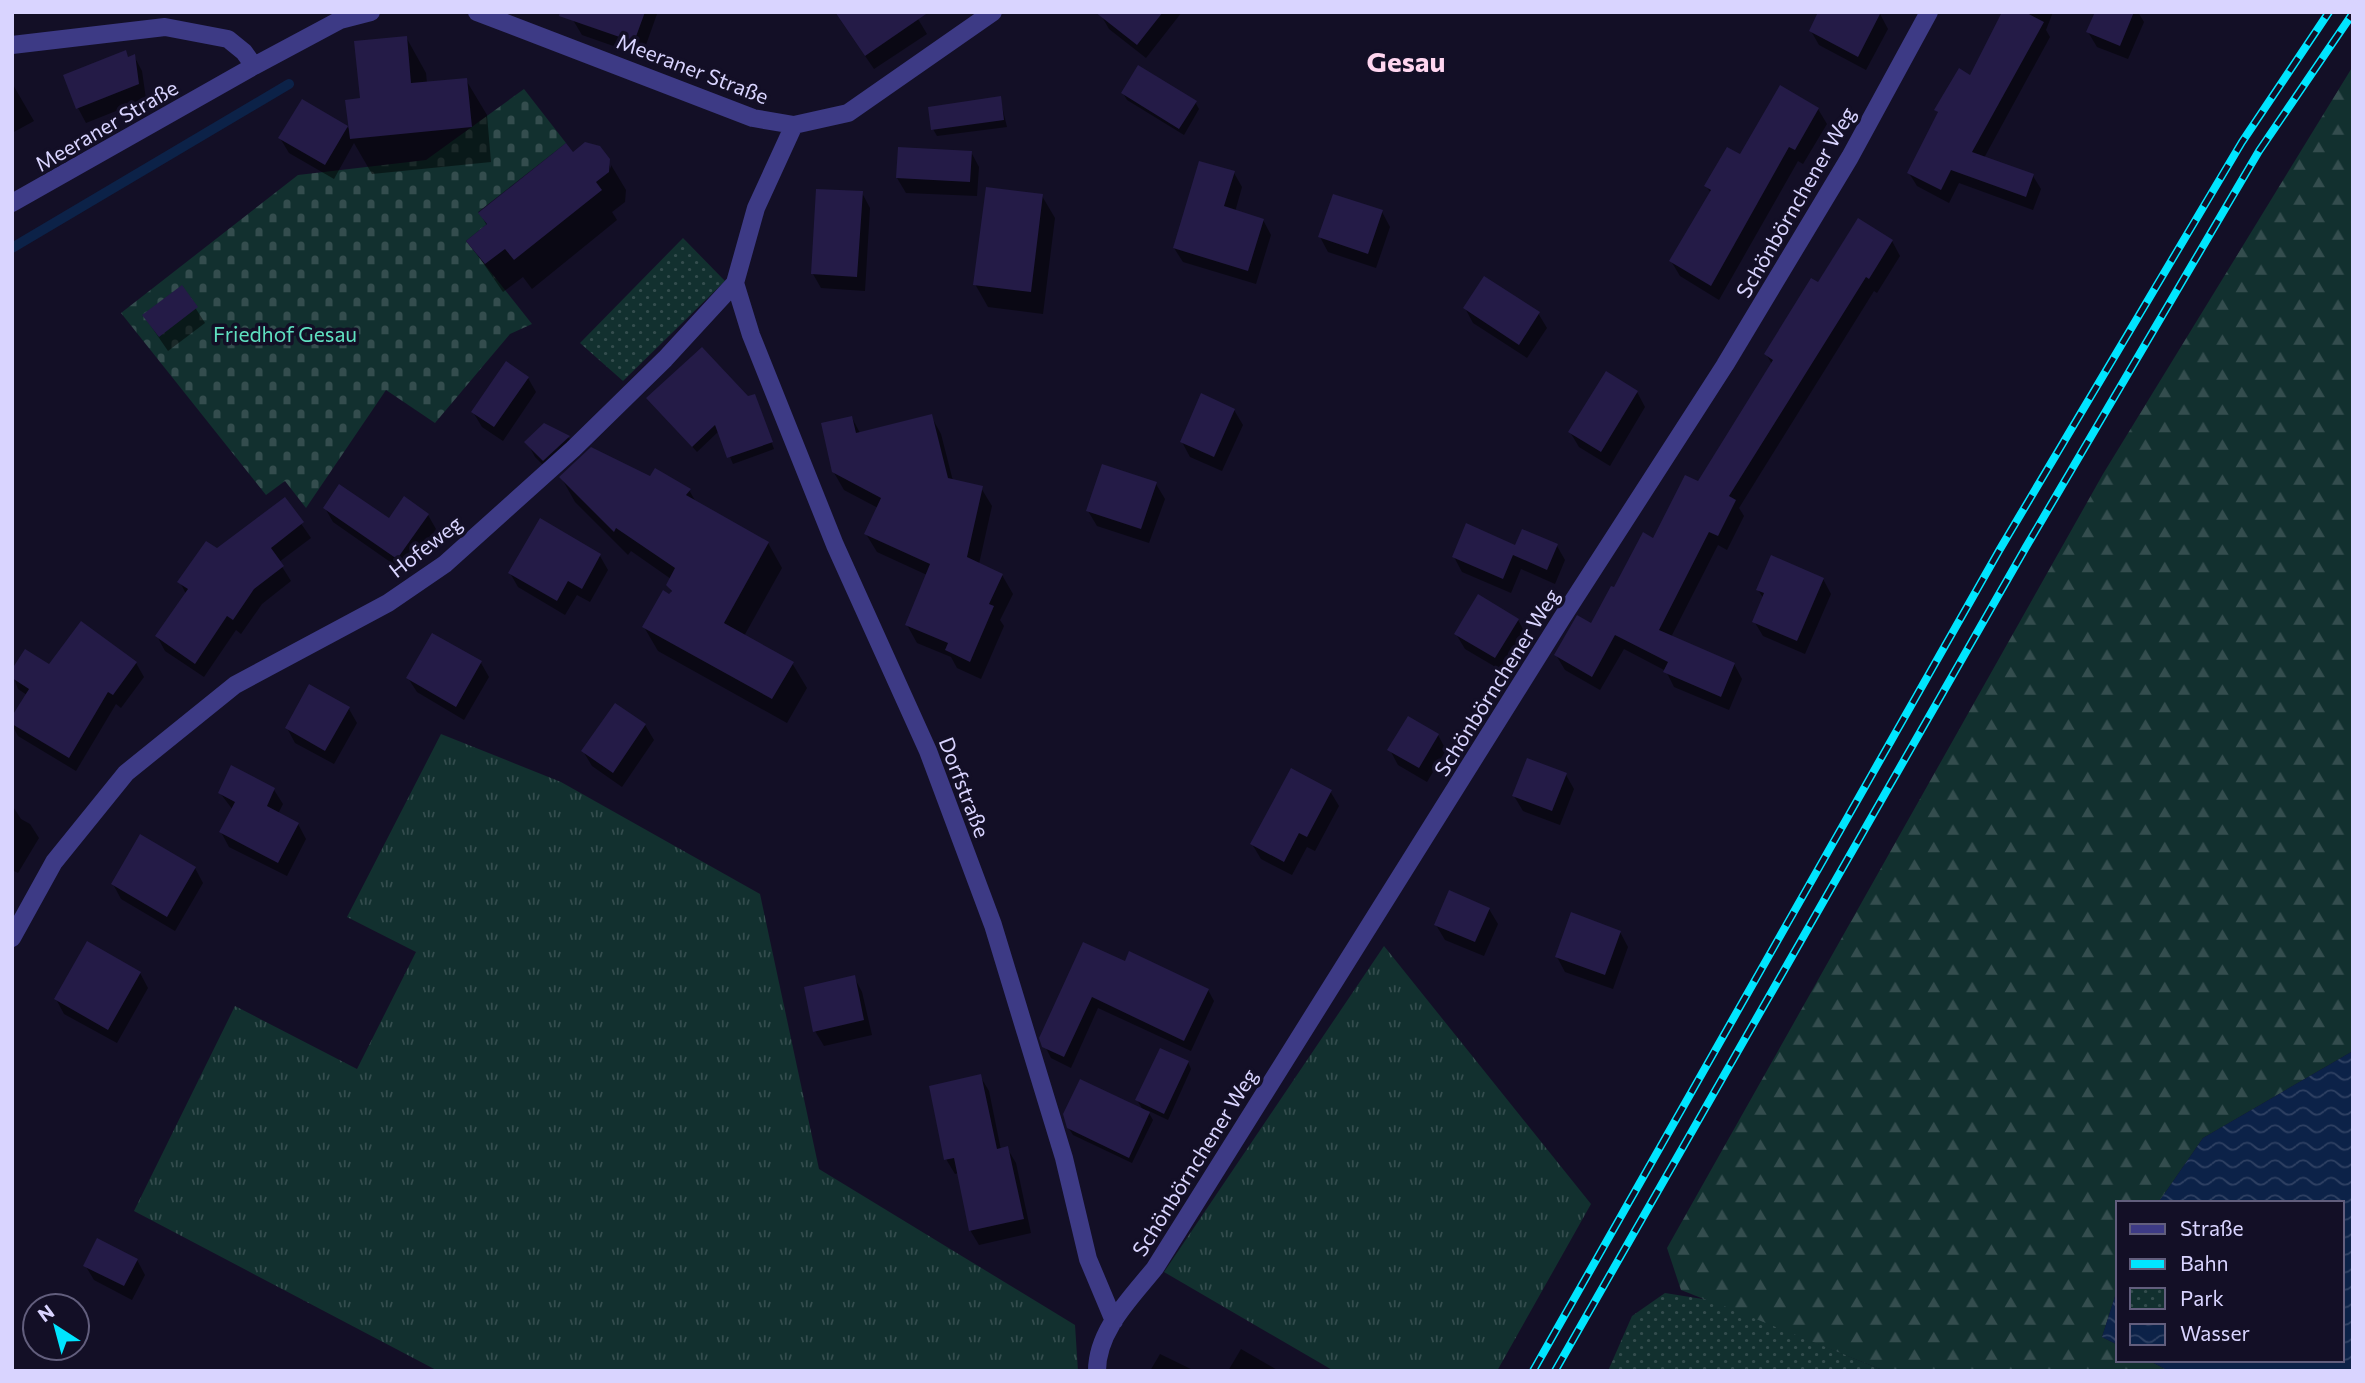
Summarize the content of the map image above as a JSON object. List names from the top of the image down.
{
  "streets": {
    "street": [
      "Meeraner Straße",
      "Schönbörnchener Weg",
      "Hofeweg",
      "Dorfstraße"
    ]
  },
  "crossings": [
    ["Meeraner Straße", "Hofeweg"],
    ["Schönbörnchener Weg", "Dorfstraße"],
    ["Hofeweg", "Dorfstraße"]
  ],
  "districts": ["Gesau"],
  "parks": ["Friedhof Gesau"],
  "legend": [
    "Straße",
    "Bahn",
    "Park",
    "Wasser"
  ],
  "north": "top left"
}
